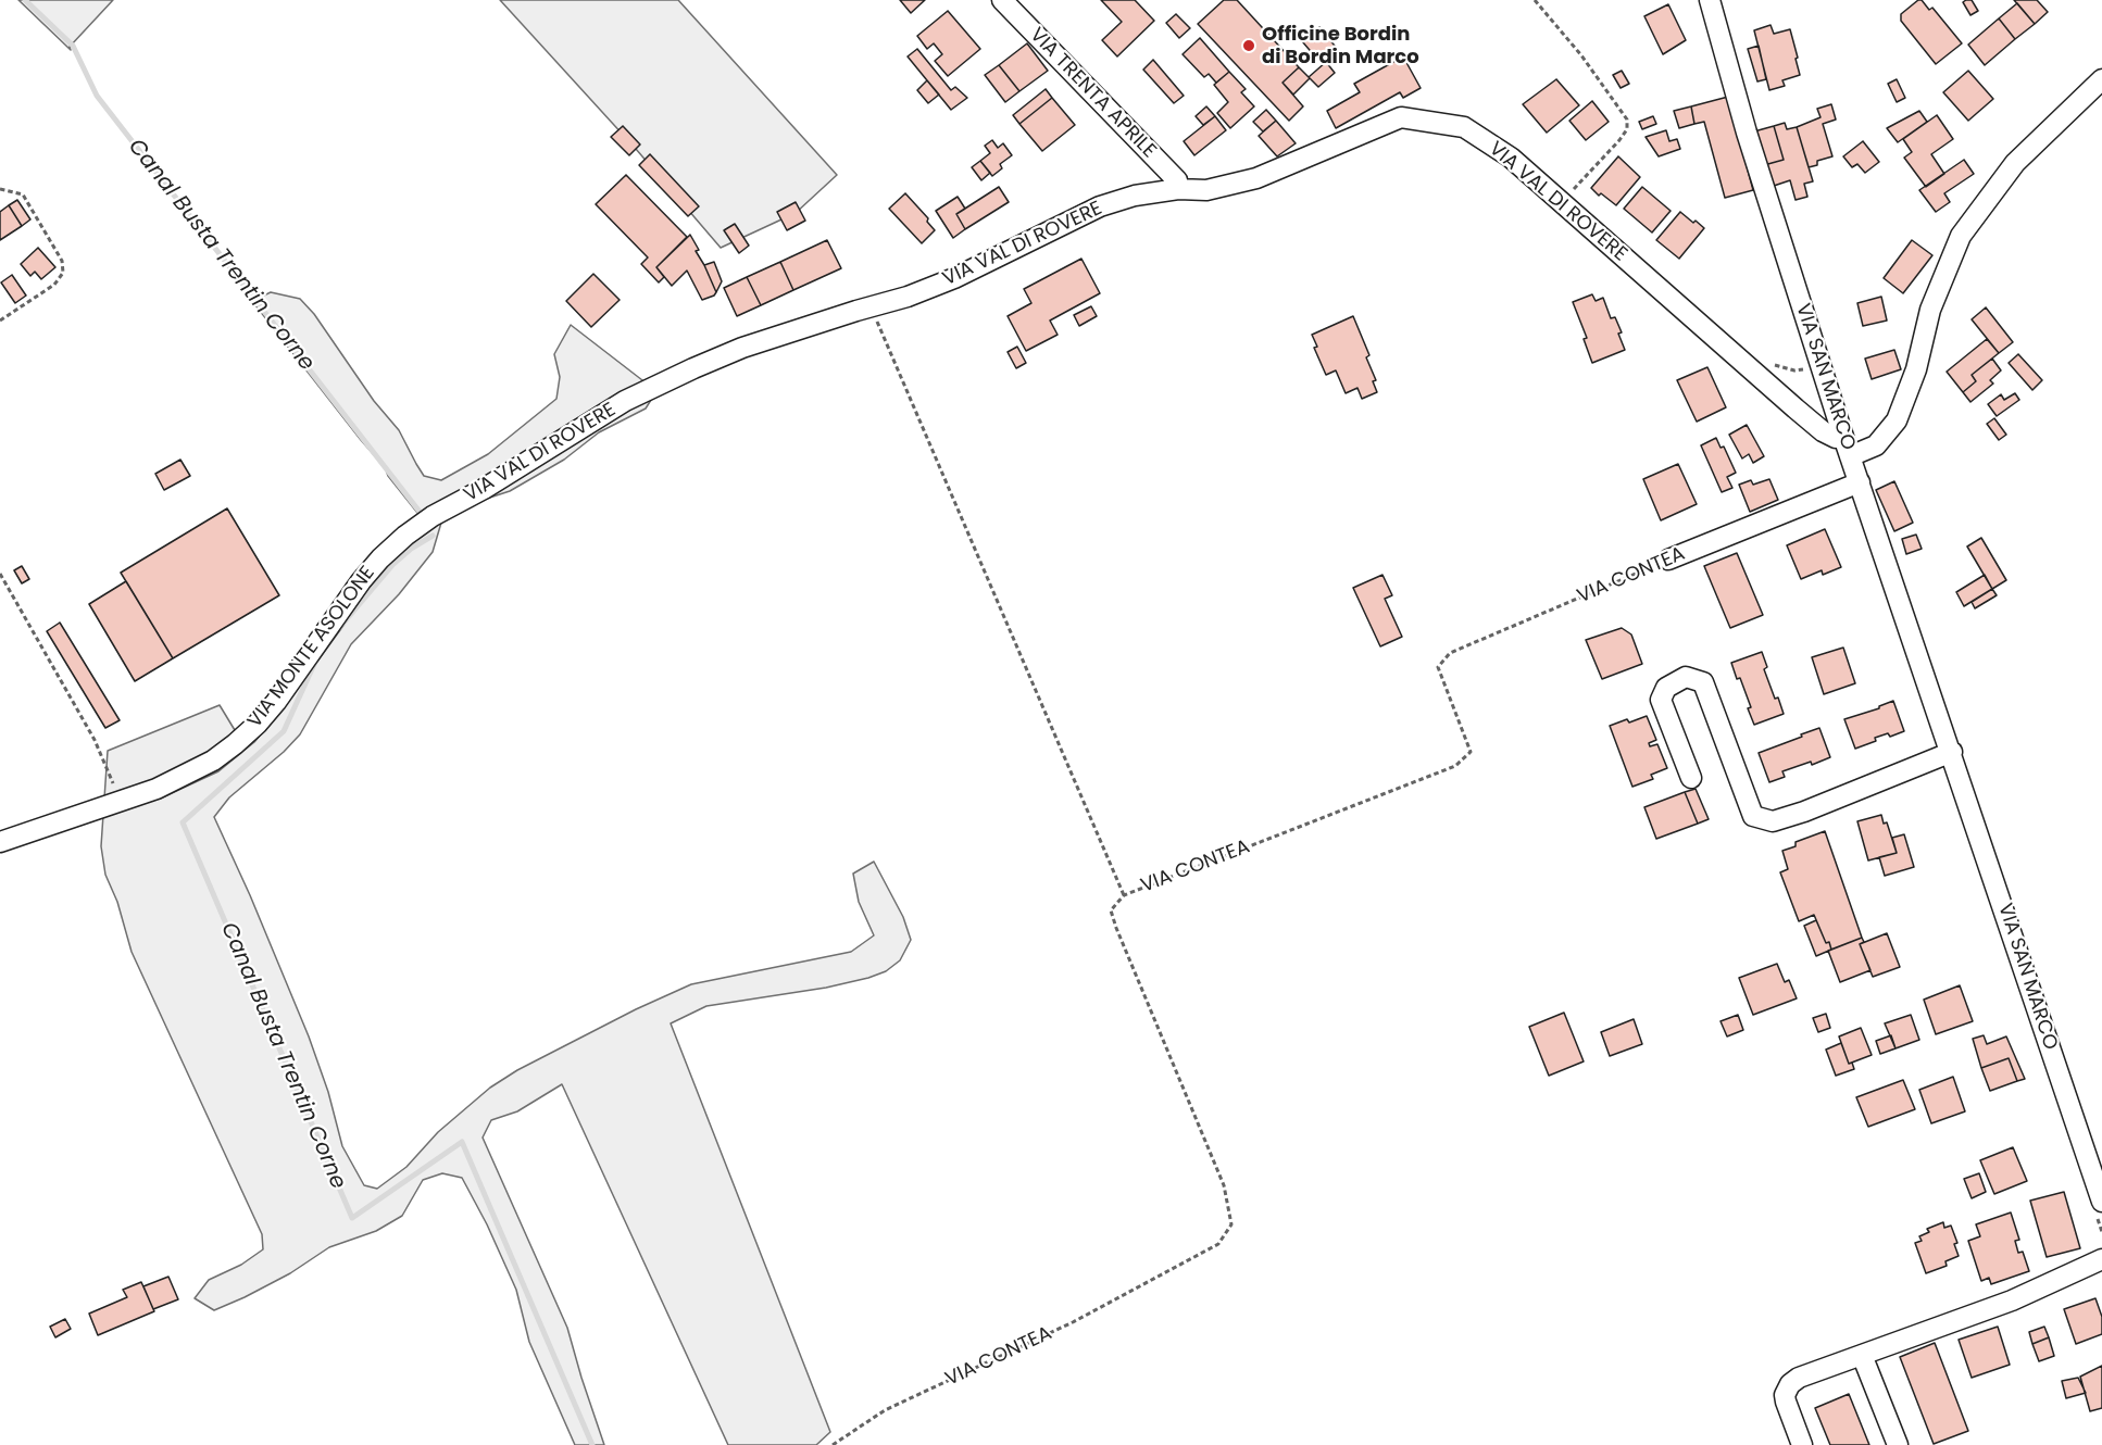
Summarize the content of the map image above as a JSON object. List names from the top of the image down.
{
  "streets": {
    "street": [
      "VIA TRENTA APRILE",
      "VIA VAL DI ROVERE",
      "VIA SAN MARCO",
      "VIA CONTEA",
      "VIA MONTE ASOLONE"
    ]
  },
  "crossings": [
    ["VIA TRENTA APRILE", "VIA VAL DI ROVERE"],
    ["VIA VAL DI ROVERE", "VIA SAN MARCO"],
    ["VIA VAL DI ROVERE", "VIA MONTE ASOLONE"],
    ["VIA SAN MARCO", "VIA CONTEA"]
  ],
  "water": ["Canal Busta Trentin Corne"],
  "places": ["Officine Bordin di Bordin Marco"]
}
